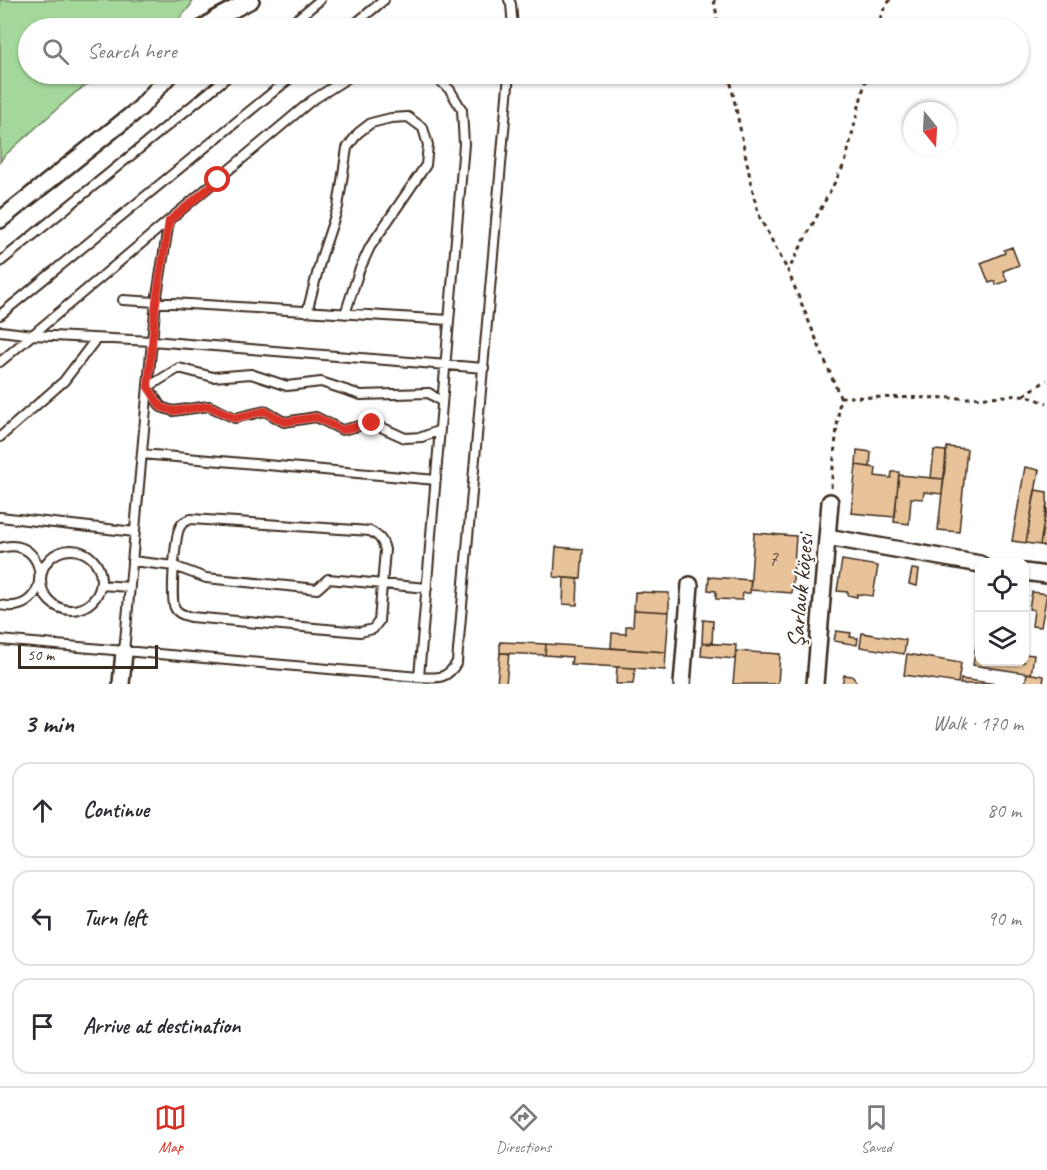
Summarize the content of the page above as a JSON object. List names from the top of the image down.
{
  "streets": {
    "street": ["Şarlauk köçesi"]
  },
  "house_numbers": ["7"],
  "scale_bar": "50 m",
  "north": "bottom",
  "page": {
    "search": "Search here",
    "scale": "50 m",
    "heading": ["3 min", "Walk · 170 m"],
    "list": [
      ["Continue", "80 m"],
      ["Turn left", "90 m"],
      "Arrive at destination"
    ],
    "nav": ["Map", "Directions", "Saved"]
  }
}
